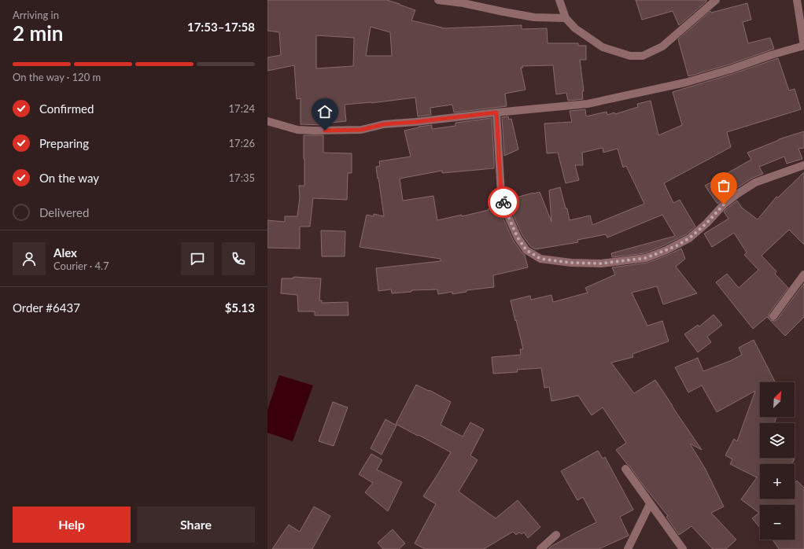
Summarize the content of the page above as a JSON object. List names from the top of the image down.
{
  "north": "top right",
  "page": {
    "heading": ["2 min", "Arriving in", "17:53–17:58"],
    "panel": [
      "Alex",
      "Courier · 4.7",
      "Order #6437",
      "$5.13"
    ],
    "bar": "On the way · 120 m",
    "list": [
      ["Confirmed", "17:24"],
      ["Preparing", "17:26"],
      ["On the way", "17:35"],
      "Delivered"
    ],
    "map_buttons": ["+", "−"],
    "buttons": ["Help", "Share"]
  }
}
